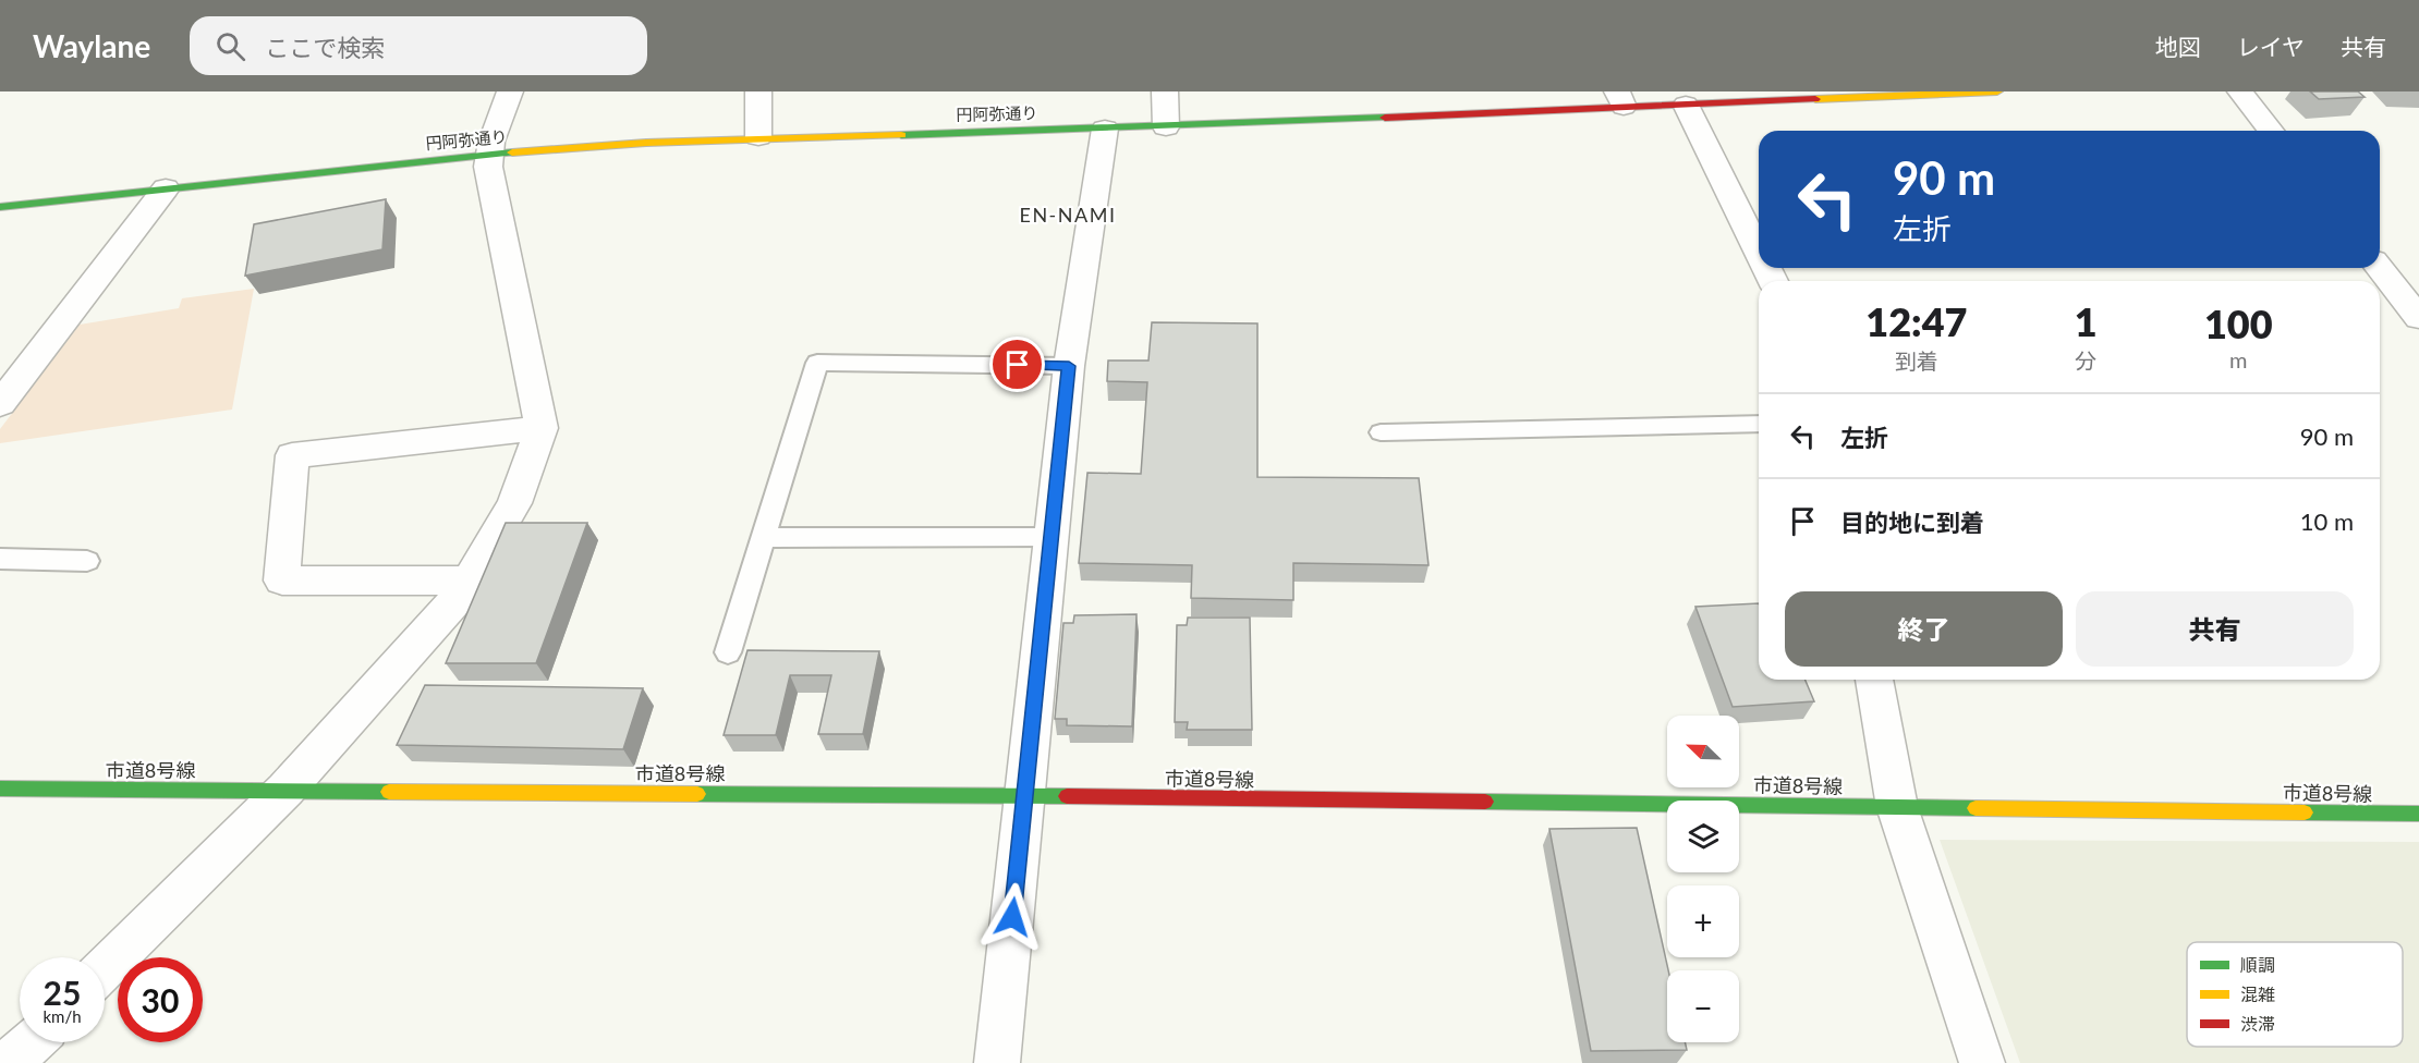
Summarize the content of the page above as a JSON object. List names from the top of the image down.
{
  "streets": {
    "street": ["円阿弥通り", "市道8号線"]
  },
  "districts": ["EN-NAMI"],
  "legend": ["順調", "混雑", "渋滞"],
  "north": "top left",
  "page": {
    "header": "Waylane",
    "search": "ここで検索",
    "nav": ["地図", "レイヤ", "共有"],
    "turn": ["90 m", "左折"],
    "eta": [
      "12:47",
      "到着",
      "1",
      "分",
      "100",
      "m"
    ],
    "list": [
      {
        "name": "左折",
        "value": "90 m"
      },
      {
        "name": "目的地に到着",
        "value": "10 m"
      }
    ],
    "buttons": ["終了", "共有"],
    "map_buttons": ["+", "−"],
    "speed": "25 km/h",
    "limit": "30"
  }
}
